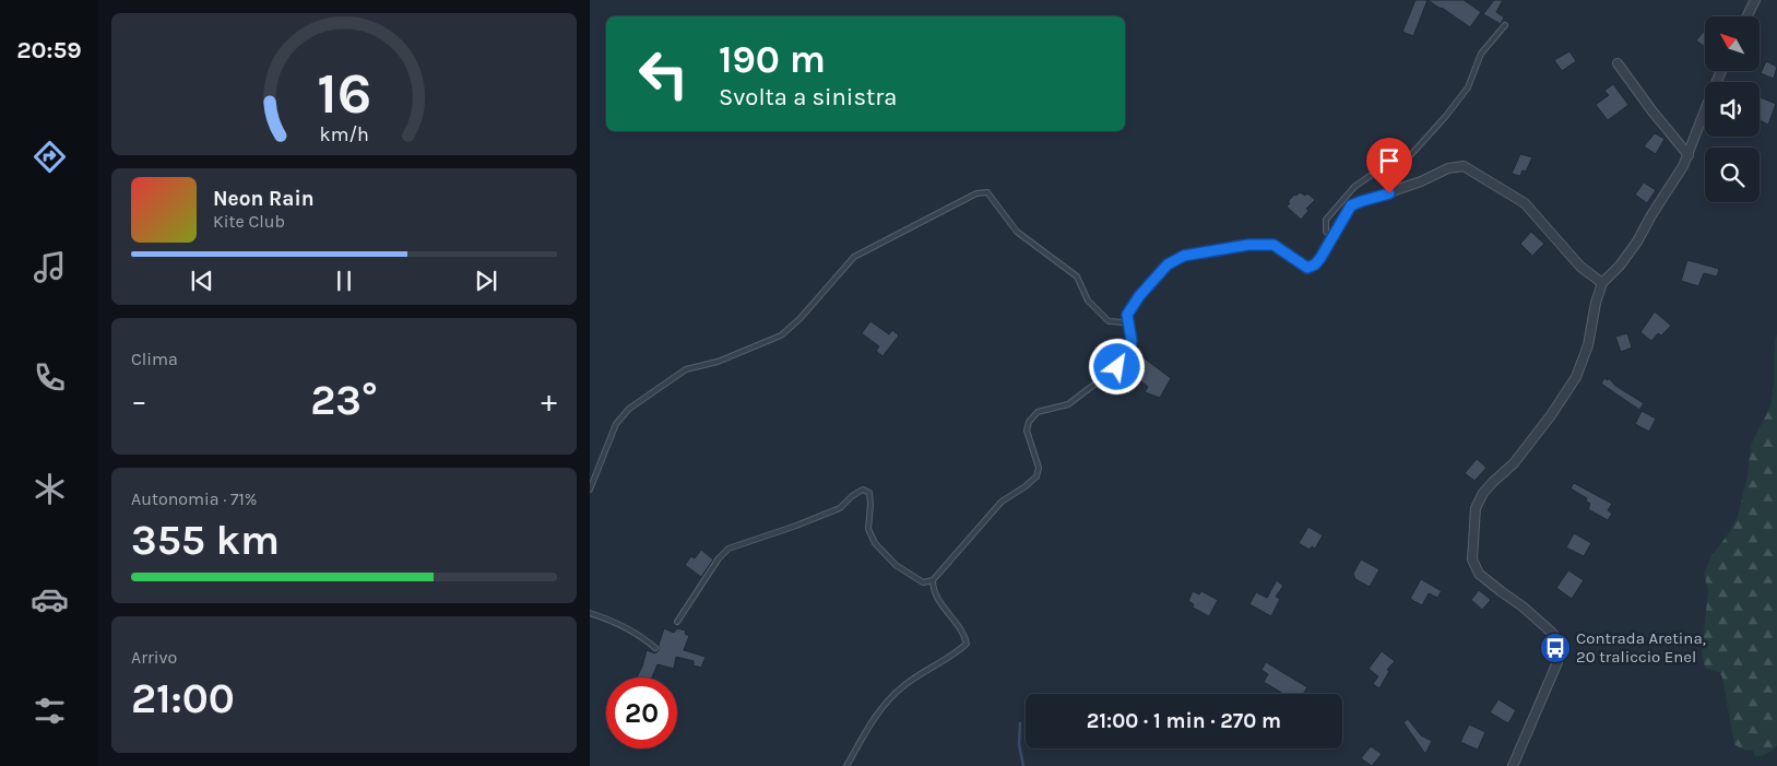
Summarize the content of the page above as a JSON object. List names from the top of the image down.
{
  "places": {
    "bus stop": ["Contrada Aretina, 20 traliccio Enel"]
  },
  "north": "top left",
  "page": {
    "tabs": "20:59",
    "turn": ["190 m", "Svolta a sinistra"],
    "song": ["Neon Rain", "Kite Club"],
    "tile": [
      "Clima",
      ["Autonomia · 71%", "355 km"],
      ["Arrivo", "21:00"]
    ],
    "heat": ["−", "23°", "+"],
    "limit": "20",
    "trip": "21:00 · 1 min · 270 m",
    "gauge": ["16", "km/h"]
  }
}
